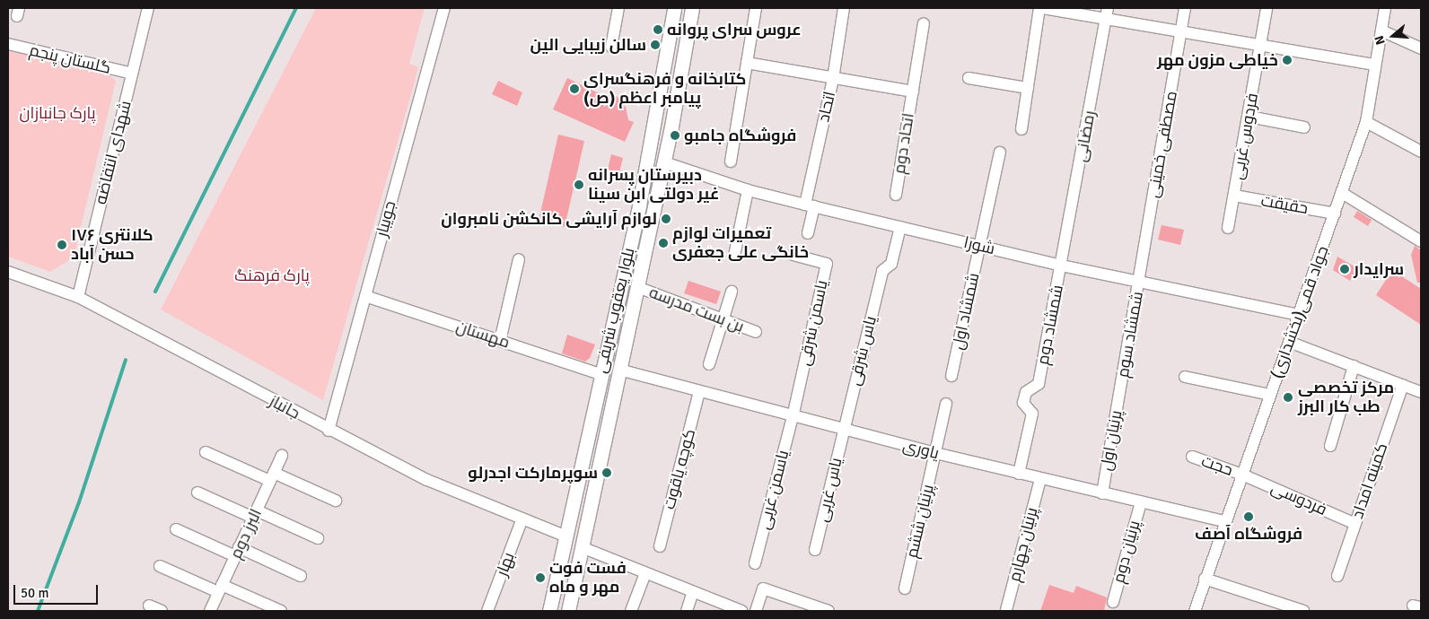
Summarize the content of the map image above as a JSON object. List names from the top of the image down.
{
  "streets": {
    "main road": ["بلوار یعقوب شریفی"],
    "street": [
      "گلستان پنجم",
      "اتحاد",
      "رمضانی",
      "فردوس غربی",
      "اتحاد دوم",
      "مصطفی خمینی",
      "شهدای انتفاضه",
      "حقیقت",
      "جویبار",
      "شورا",
      "بن بست مدرسه",
      "شمشاد اول",
      "جواد قمی(بخشداری)",
      "یاسمن شرقی",
      "شمشاد دوم",
      "مهستان",
      "شمشاد سوم",
      "یاس شرقی",
      "جانباز",
      "پرنیان اول",
      "یاوری",
      "حجت",
      "کوچه یاقوت",
      "کمیته امداد",
      "یاسمن غربی",
      "یاس غربی",
      "فردوسی",
      "پرنیان ششم",
      "البرز دوم",
      "پرنیان چهارم",
      "پرنیان دوم",
      "بهار"
    ]
  },
  "crossings": [
    ["گلستان پنجم", "شهدای انتفاضه"],
    ["اتحاد", "اتحاد دوم"],
    ["اتحاد", "شورا"],
    ["رمضانی", "شورا"],
    ["رمضانی", "شمشاد دوم"],
    ["فردوس غربی", "حقیقت"],
    ["مصطفی خمینی", "شورا"],
    ["مصطفی خمینی", "شمشاد سوم"],
    ["شهدای انتفاضه", "جانباز"],
    ["حقیقت", "جواد قمی(بخشداری)"],
    ["جویبار", "مهستان"],
    ["جویبار", "جانباز"],
    ["شورا", "بلوار یعقوب شریفی"],
    ["شورا", "شمشاد اول"],
    ["شورا", "جواد قمی(بخشداری)"],
    ["شورا", "شمشاد دوم"],
    ["شورا", "شمشاد سوم"],
    ["شورا", "یاس شرقی"],
    ["بن بست مدرسه", "بلوار یعقوب شریفی"],
    ["بلوار یعقوب شریفی", "مهستان"],
    ["بلوار یعقوب شریفی", "جانباز"],
    ["بلوار یعقوب شریفی", "یاوری"],
    ["جواد قمی(بخشداری)", "یاوری"],
    ["جواد قمی(بخشداری)", "حجت"],
    ["جواد قمی(بخشداری)", "فردوسی"],
    ["یاسمن شرقی", "یاوری"],
    ["یاسمن شرقی", "یاسمن غربی"],
    ["شمشاد دوم", "یاوری"],
    ["شمشاد سوم", "پرنیان اول"],
    ["یاس شرقی", "یاوری"],
    ["یاس شرقی", "یاس غربی"],
    ["جانباز", "بهار"],
    ["پرنیان اول", "یاوری"],
    ["یاوری", "کوچه یاقوت"],
    ["یاوری", "یاسمن غربی"],
    ["یاوری", "یاس غربی"],
    ["یاوری", "پرنیان ششم"],
    ["یاوری", "پرنیان چهارم"],
    ["یاوری", "پرنیان دوم"],
    ["حجت", "فردوسی"],
    ["کمیته امداد", "فردوسی"]
  ],
  "parks": ["پارک جانبازان", "پارک فرهنگ"],
  "places": [
    "عروس سرای پروانه",
    "سالن زیبایی الین",
    "خیاطی مزون مهر",
    "کتابخانه و فرهنگسرای پیامبر اعظم (ص)",
    "فروشگاه جامبو",
    "دبیرستان پسرانه غیر دولتی ابن سینا",
    "لوازم آرایشی کانکشن نامبروان",
    "تعمیرات لوازم خانگی علی جعفری",
    "کلانتری ۱۷۶ حسن آباد",
    "سرایدار",
    "مرکز تخصصی طب کار البرز",
    "سوپرمارکت اجدرلو",
    "فروشگاه آصف",
    "فست فوت مهر و ماه"
  ],
  "scale_bar": "50 m",
  "north": "left"
}
